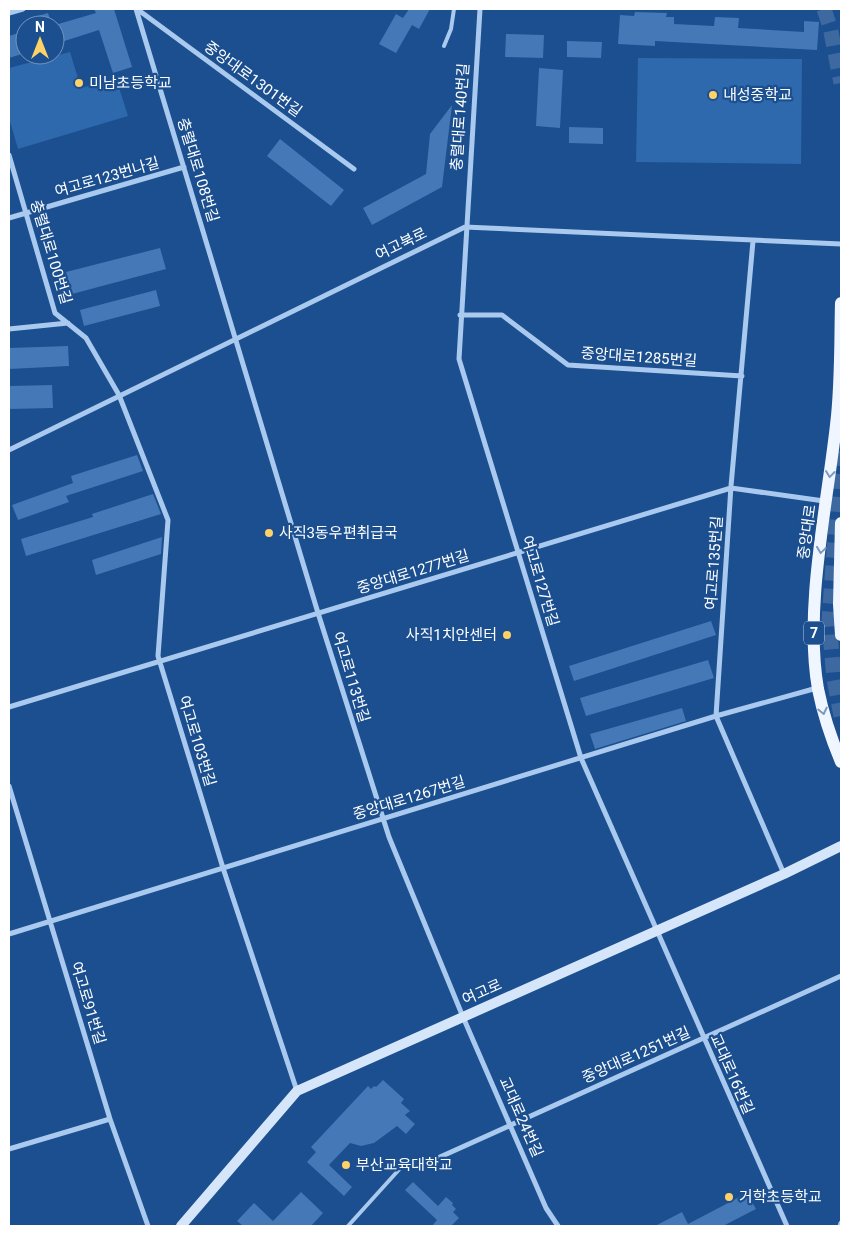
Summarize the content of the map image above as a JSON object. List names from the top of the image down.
{
  "streets": {
    "main road": ["중앙대로", "7", "여고로"],
    "street": [
      "중앙대로1301번길",
      "충렬대로140번길",
      "충렬대로108번길",
      "여고로123번나길",
      "여고북로",
      "충렬대로100번길",
      "중앙대로1285번길",
      "여고로135번길",
      "중앙대로1277번길",
      "여고로127번길",
      "여고로113번길",
      "여고로103번길",
      "중앙대로1267번길",
      "여고로91번길",
      "중앙대로1251번길",
      "교대로16번길",
      "교대로24번길"
    ]
  },
  "crossings": [
    ["중앙대로1301번길", "충렬대로108번길"],
    ["충렬대로140번길", "여고북로"],
    ["충렬대로140번길", "여고로127번길"],
    ["충렬대로108번길", "여고로123번나길"],
    ["충렬대로108번길", "여고북로"],
    ["충렬대로108번길", "여고로113번길"],
    ["여고로123번나길", "충렬대로100번길"],
    ["여고북로", "충렬대로100번길"],
    ["여고북로", "여고로135번길"],
    ["여고북로", "여고로127번길"],
    ["여고북로", "여고로113번길"],
    ["여고북로", "여고로103번길"],
    ["충렬대로100번길", "여고로103번길"],
    ["중앙대로1285번길", "여고로135번길"],
    ["중앙대로1285번길", "여고로127번길"],
    ["중앙대로", "중앙대로1277번길"],
    ["중앙대로", "중앙대로1267번길"],
    ["여고로135번길", "중앙대로1277번길"],
    ["여고로135번길", "중앙대로1267번길"],
    ["여고로135번길", "여고로"],
    ["중앙대로1277번길", "여고로127번길"],
    ["중앙대로1277번길", "여고로113번길"],
    ["중앙대로1277번길", "여고로103번길"],
    ["여고로127번길", "중앙대로1267번길"],
    ["여고로127번길", "여고로"],
    ["여고로127번길", "교대로16번길"],
    ["여고로113번길", "중앙대로1267번길"],
    ["여고로113번길", "여고로"],
    ["여고로113번길", "교대로24번길"],
    ["여고로103번길", "중앙대로1267번길"],
    ["여고로103번길", "여고로"],
    ["중앙대로1267번길", "여고로91번길"],
    ["여고로", "교대로16번길"],
    ["여고로", "교대로24번길"],
    ["중앙대로1251번길", "교대로16번길"],
    ["중앙대로1251번길", "교대로24번길"]
  ],
  "places": [
    "미남초등학교",
    "내성중학교",
    "사직3동우편취급국",
    "사직1치안센터",
    "부산교육대학교",
    "거학초등학교"
  ],
  "north": "top"
}
